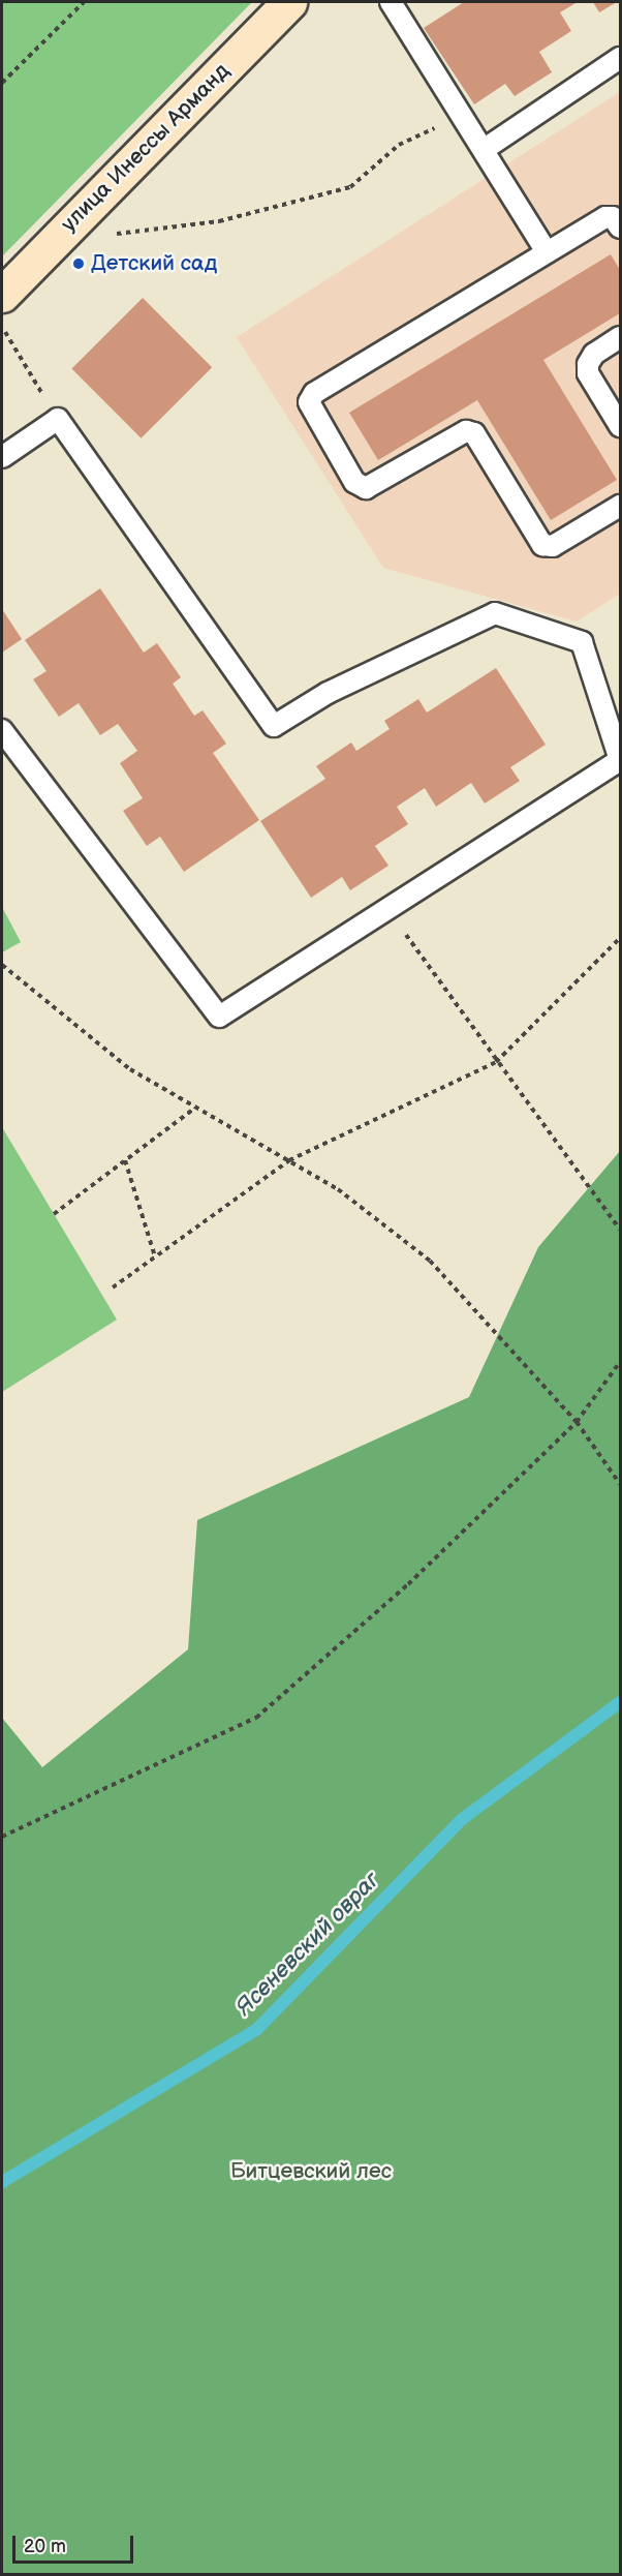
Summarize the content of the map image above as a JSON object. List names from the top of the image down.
{
  "streets": {
    "street": ["улица Инессы Арманд"]
  },
  "water": ["Ясеневский овраг"],
  "parks": ["Битцевский лес"],
  "places": ["Детский сад"],
  "scale_bar": "20 m"
}
